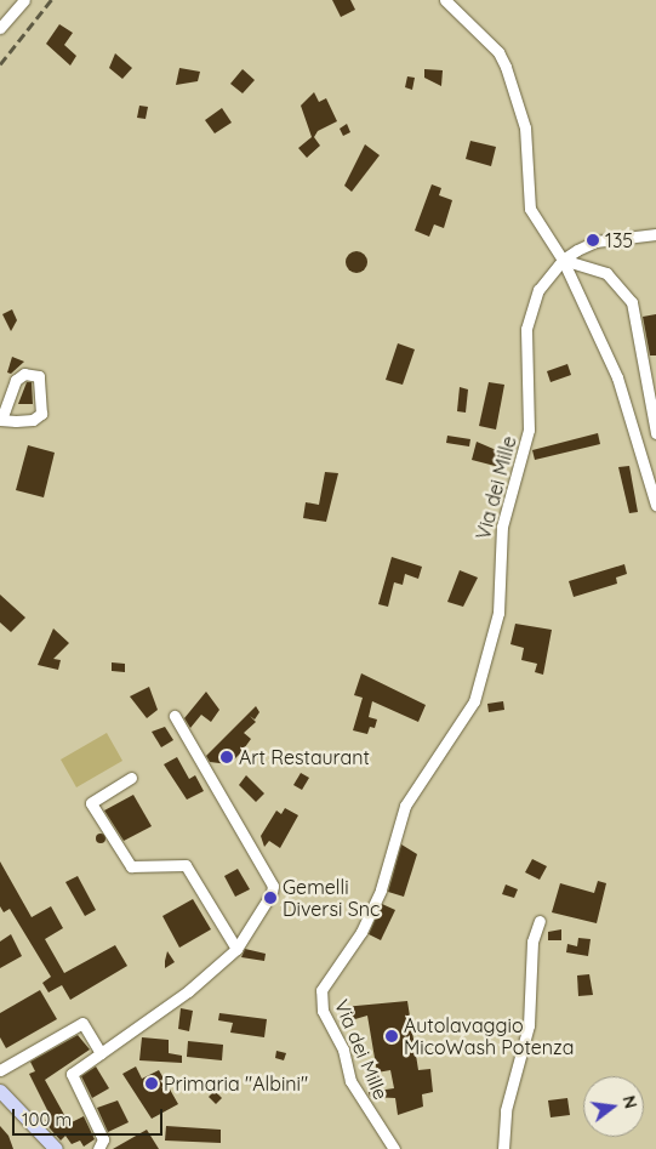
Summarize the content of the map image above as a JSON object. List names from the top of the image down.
{
  "streets": {
    "street": ["Via dei Mille"]
  },
  "places": [
    "135",
    "Art Restaurant",
    "Gemelli Diversi Snc",
    "Autolavaggio MicoWash Potenza",
    "Primaria \"Albini\""
  ],
  "scale_bar": "100 m",
  "north": "right"
}
